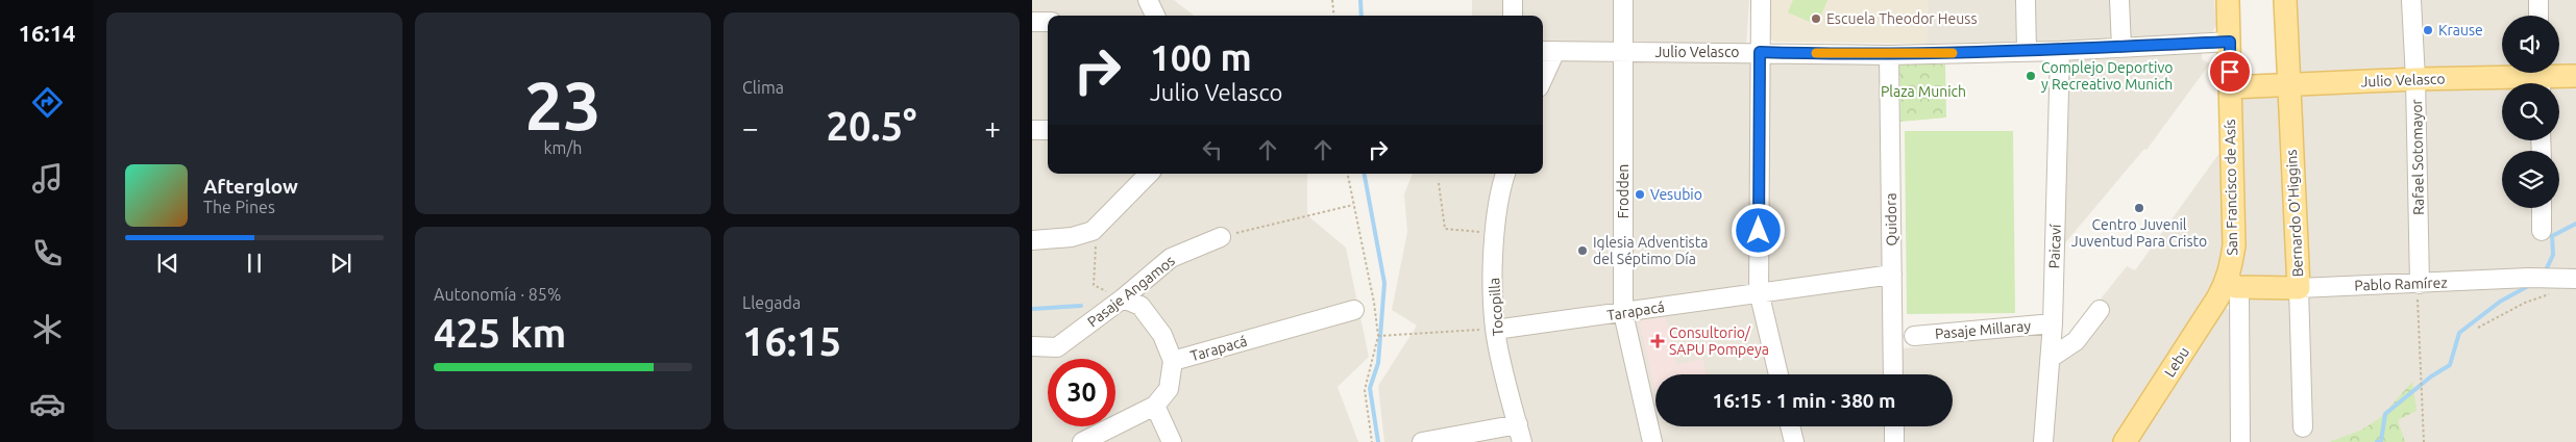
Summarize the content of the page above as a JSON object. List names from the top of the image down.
{
  "streets": {
    "main road": [
      "Julio Velasco",
      "San Francisco de Asís",
      "Bernardo O'Higgins",
      "Pablo Ramírez",
      "Lebu"
    ],
    "street": [
      "Rafael Sotomayor",
      "Frodden",
      "Quidora",
      "Paicaví",
      "Pasaje Angamos",
      "Tocopilla",
      "Tarapacá",
      "Pasaje Millaray"
    ]
  },
  "crossings": [
    ["Julio Velasco", "Rafael Sotomayor"],
    ["Julio Velasco", "San Francisco de Asís"],
    ["Julio Velasco", "Frodden"],
    ["Julio Velasco", "Bernardo O'Higgins"],
    ["Julio Velasco", "Quidora"],
    ["Julio Velasco", "Paicaví"],
    ["Rafael Sotomayor", "Pablo Ramírez"],
    ["San Francisco de Asís", "Pablo Ramírez"],
    ["San Francisco de Asís", "Lebu"],
    ["Frodden", "Tarapacá"],
    ["Bernardo O'Higgins", "Pablo Ramírez"],
    ["Quidora", "Tarapacá"],
    ["Paicaví", "Pasaje Millaray"],
    ["Pablo Ramírez", "Lebu"],
    ["Tocopilla", "Tarapacá"]
  ],
  "parks": ["Plaza Munich"],
  "places": {
    "other": [
      "Escuela Theodor Heuss",
      "Krause",
      "Complejo Deportivo y Recreativo Munich",
      "Vesubio",
      "Centro Juvenil Juventud Para Cristo",
      "Iglesia Adventista del Séptimo Día"
    ],
    "health": ["Consultorio/ SAPU Pompeya"]
  },
  "page": {
    "tabs": "16:14",
    "tile": [
      ["23", "km/h"],
      "Clima",
      ["Autonomía · 85%", "425 km"],
      ["Llegada", "16:15"]
    ],
    "turn": ["100 m", "Julio Velasco"],
    "heat": ["−", "20.5°", "+"],
    "song": ["Afterglow", "The Pines"],
    "limit": "30",
    "trip": "16:15 · 1 min · 380 m"
  }
}
